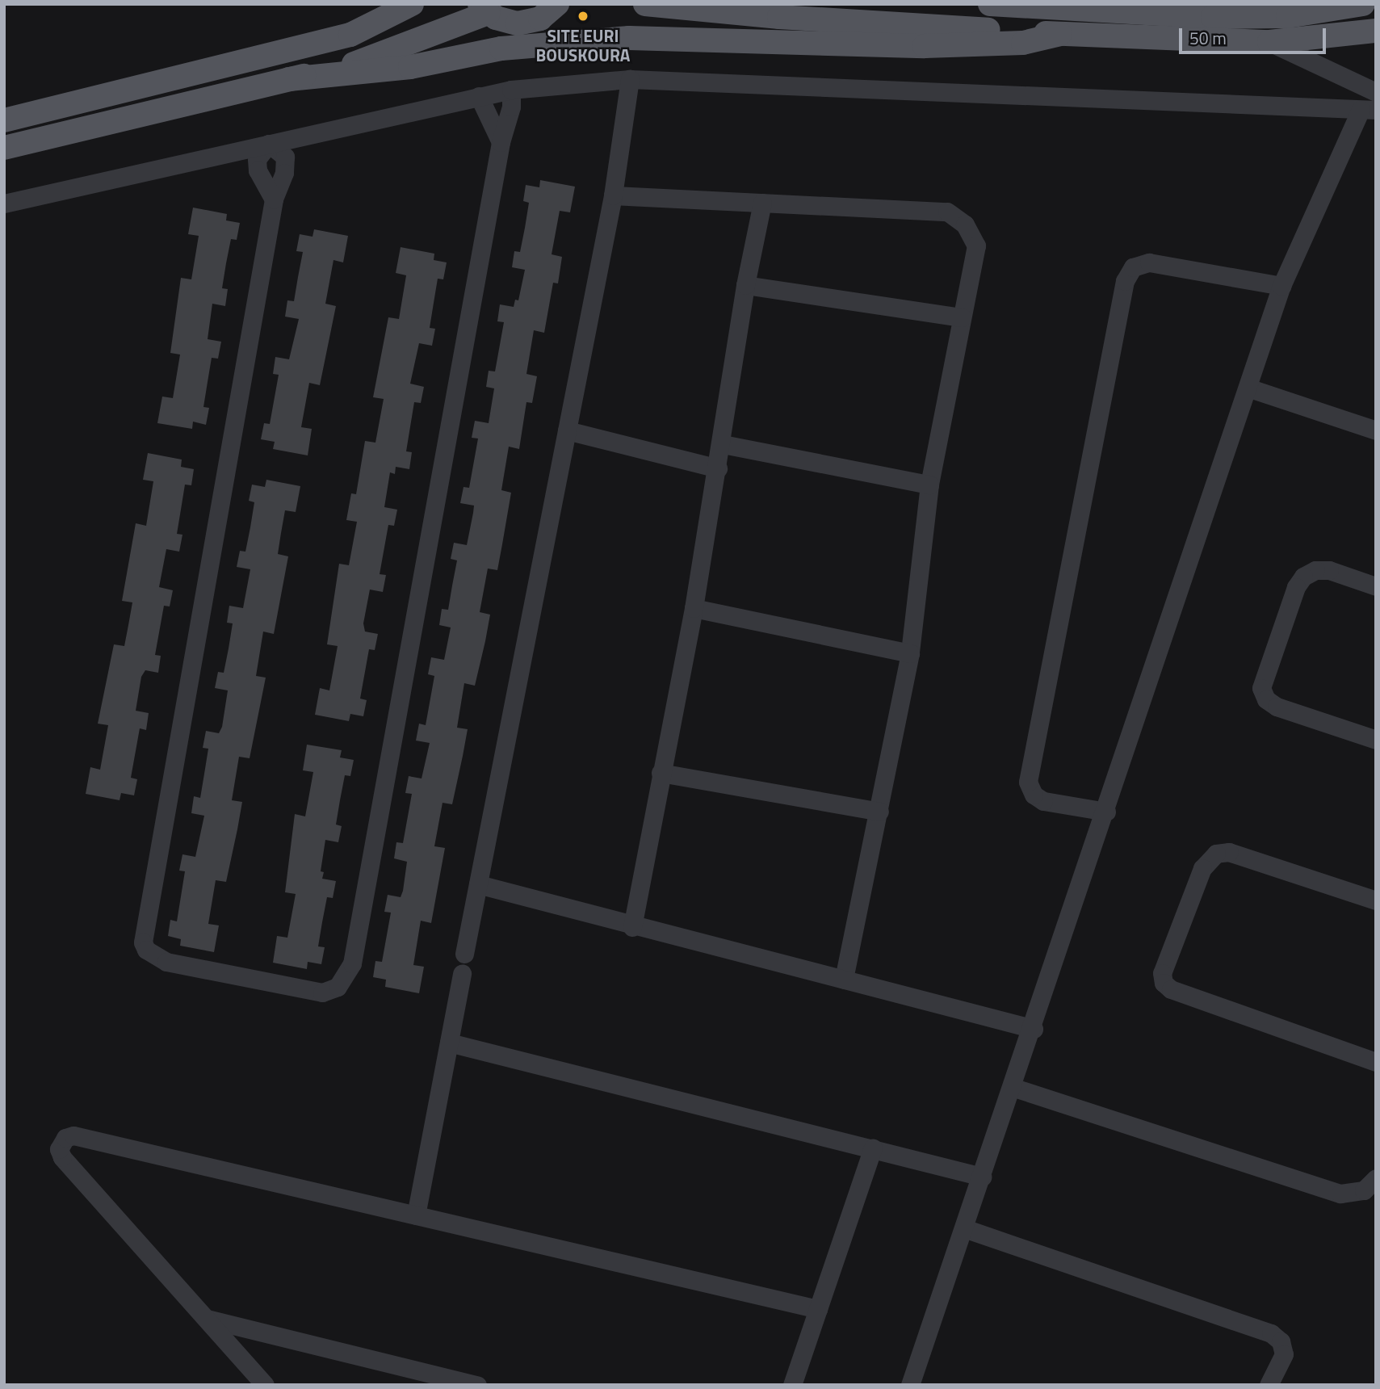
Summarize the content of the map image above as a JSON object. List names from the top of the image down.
{
  "places": ["SITE EURI BOUSKOURA"],
  "scale_bar": "50 m"
}
